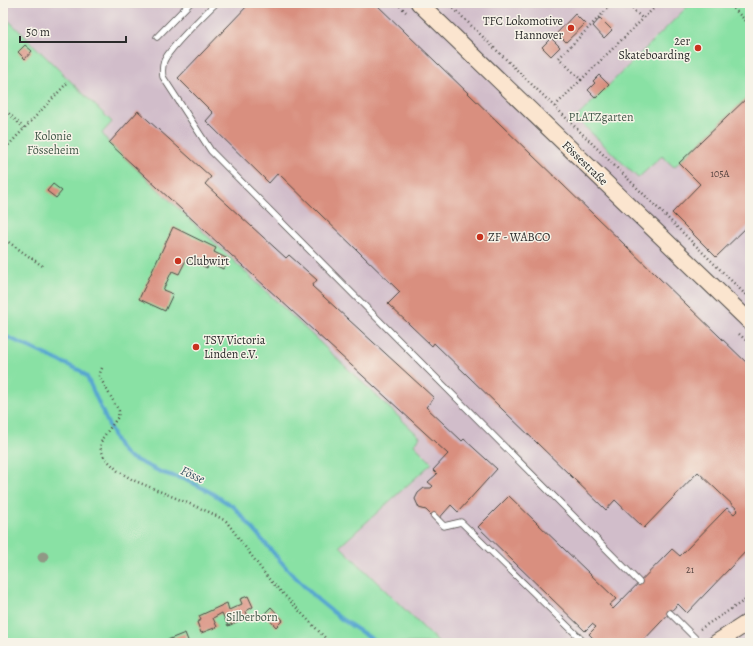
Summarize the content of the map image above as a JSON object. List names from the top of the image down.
{
  "streets": {
    "street": ["Fössestraße"]
  },
  "water": ["Fösse"],
  "parks": ["PLATZgarten", "Kolonie Fösseheim", "Silberborn"],
  "places": [
    "TFC Lokomotive Hannover",
    "2er Skateboarding",
    "ZF - WABCO",
    "Clubwirt",
    "TSV Victoria Linden e.V."
  ],
  "house_numbers": ["105A", "21"],
  "scale_bar": "50 m"
}
